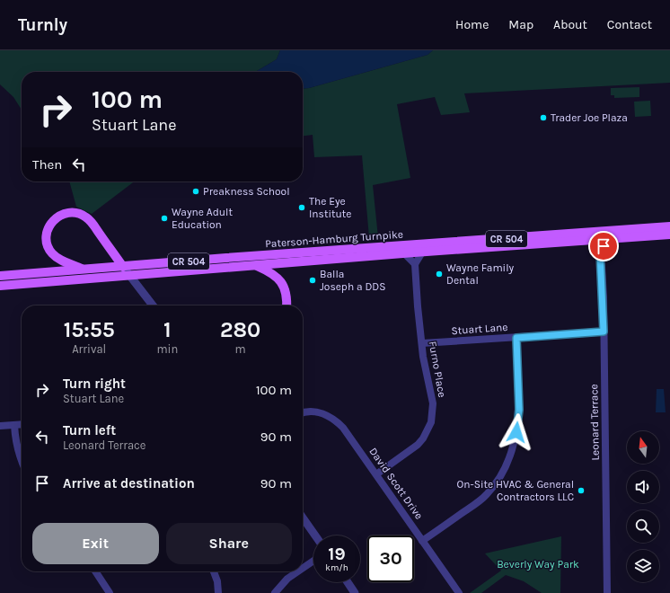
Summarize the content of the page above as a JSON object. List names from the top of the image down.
{
  "streets": {
    "main road": ["Paterson-Hamburg Turnpike", "CR 504"],
    "street": [
      "Stuart Lane",
      "Furno Place",
      "Leonard Terrace",
      "David Scott Drive"
    ]
  },
  "crossings": [
    ["CR 504", "Leonard Terrace"],
    ["Stuart Lane", "Furno Place"],
    ["Stuart Lane", "Leonard Terrace"],
    ["Furno Place", "David Scott Drive"]
  ],
  "parks": ["Beverly Way Park"],
  "places": [
    "Trader Joe Plaza",
    "Preakness School",
    "The Eye Institute",
    "Wayne Adult Education",
    "Wayne Family Dental",
    "Balla Joseph a DDS",
    "On-Site HVAC & General Contractors LLC"
  ],
  "north": "top",
  "page": {
    "header": "Turnly",
    "nav": [
      "Home",
      "Map",
      "About",
      "Contact"
    ],
    "turn": ["100 m", "Stuart Lane"],
    "then": "Then",
    "eta": [
      "15:55",
      "Arrival",
      "1",
      "min",
      "280",
      "m"
    ],
    "list": [
      {
        "name": "Turn right",
        "note": "Stuart Lane",
        "value": "100 m"
      },
      {
        "name": "Turn left",
        "note": "Leonard Terrace",
        "value": "90 m"
      },
      {
        "name": "Arrive at destination",
        "value": "90 m"
      }
    ],
    "buttons": ["Exit", "Share"],
    "speed": "19 km/h",
    "limit": "30"
  }
}
